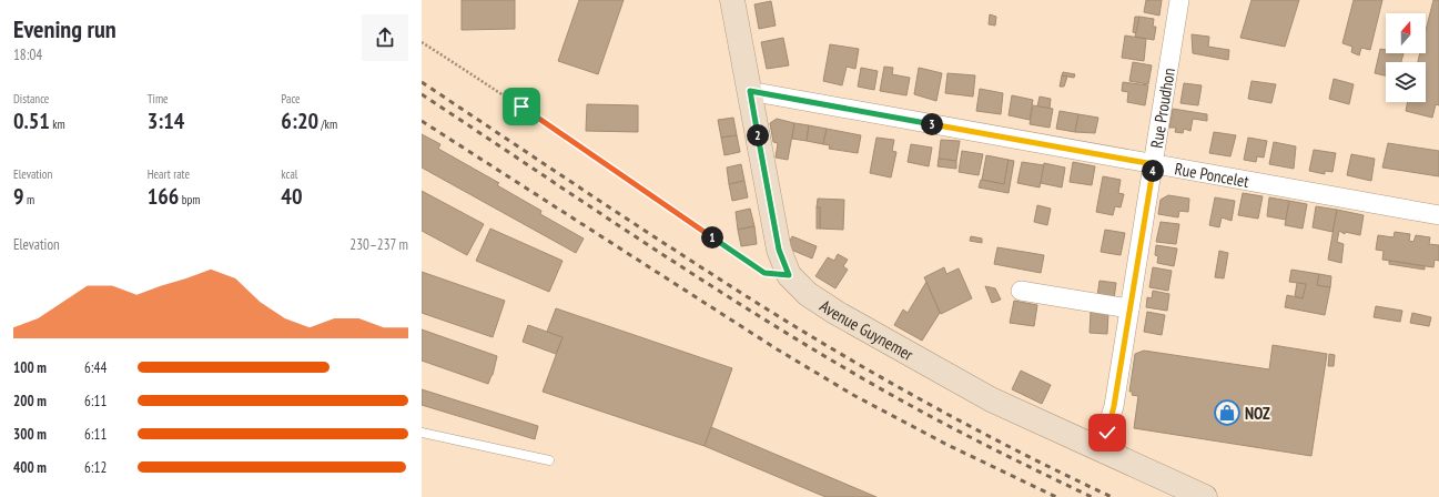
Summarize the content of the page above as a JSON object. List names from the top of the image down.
{
  "streets": {
    "main road": ["Avenue Guynemer"],
    "street": ["Rue Proudhon", "Rue Poncelet"]
  },
  "crossings": [
    ["Rue Proudhon", "Rue Poncelet"],
    ["Rue Proudhon", "Avenue Guynemer"],
    ["Rue Poncelet", "Avenue Guynemer"]
  ],
  "places": {
    "shop": ["NOZ"]
  },
  "north": "top",
  "page": {
    "heading": ["Evening run", "18:04"],
    "stats": [
      ["Distance", "0.51 km"],
      ["Time", "3:14"],
      ["Pace", "6:20 /km"],
      ["Elevation", "9 m"],
      ["Heart rate", "166 bpm"],
      ["kcal", "40"]
    ],
    "pins": [
      "3",
      "2",
      "4",
      "1"
    ],
    "chart": ["Elevation", "230–237 m"],
    "list": [
      {
        "name": "100 m",
        "note": "6:44"
      },
      {
        "name": "200 m",
        "note": "6:11"
      },
      {
        "name": "300 m",
        "note": "6:11"
      },
      {
        "name": "400 m",
        "note": "6:12"
      }
    ]
  }
}
